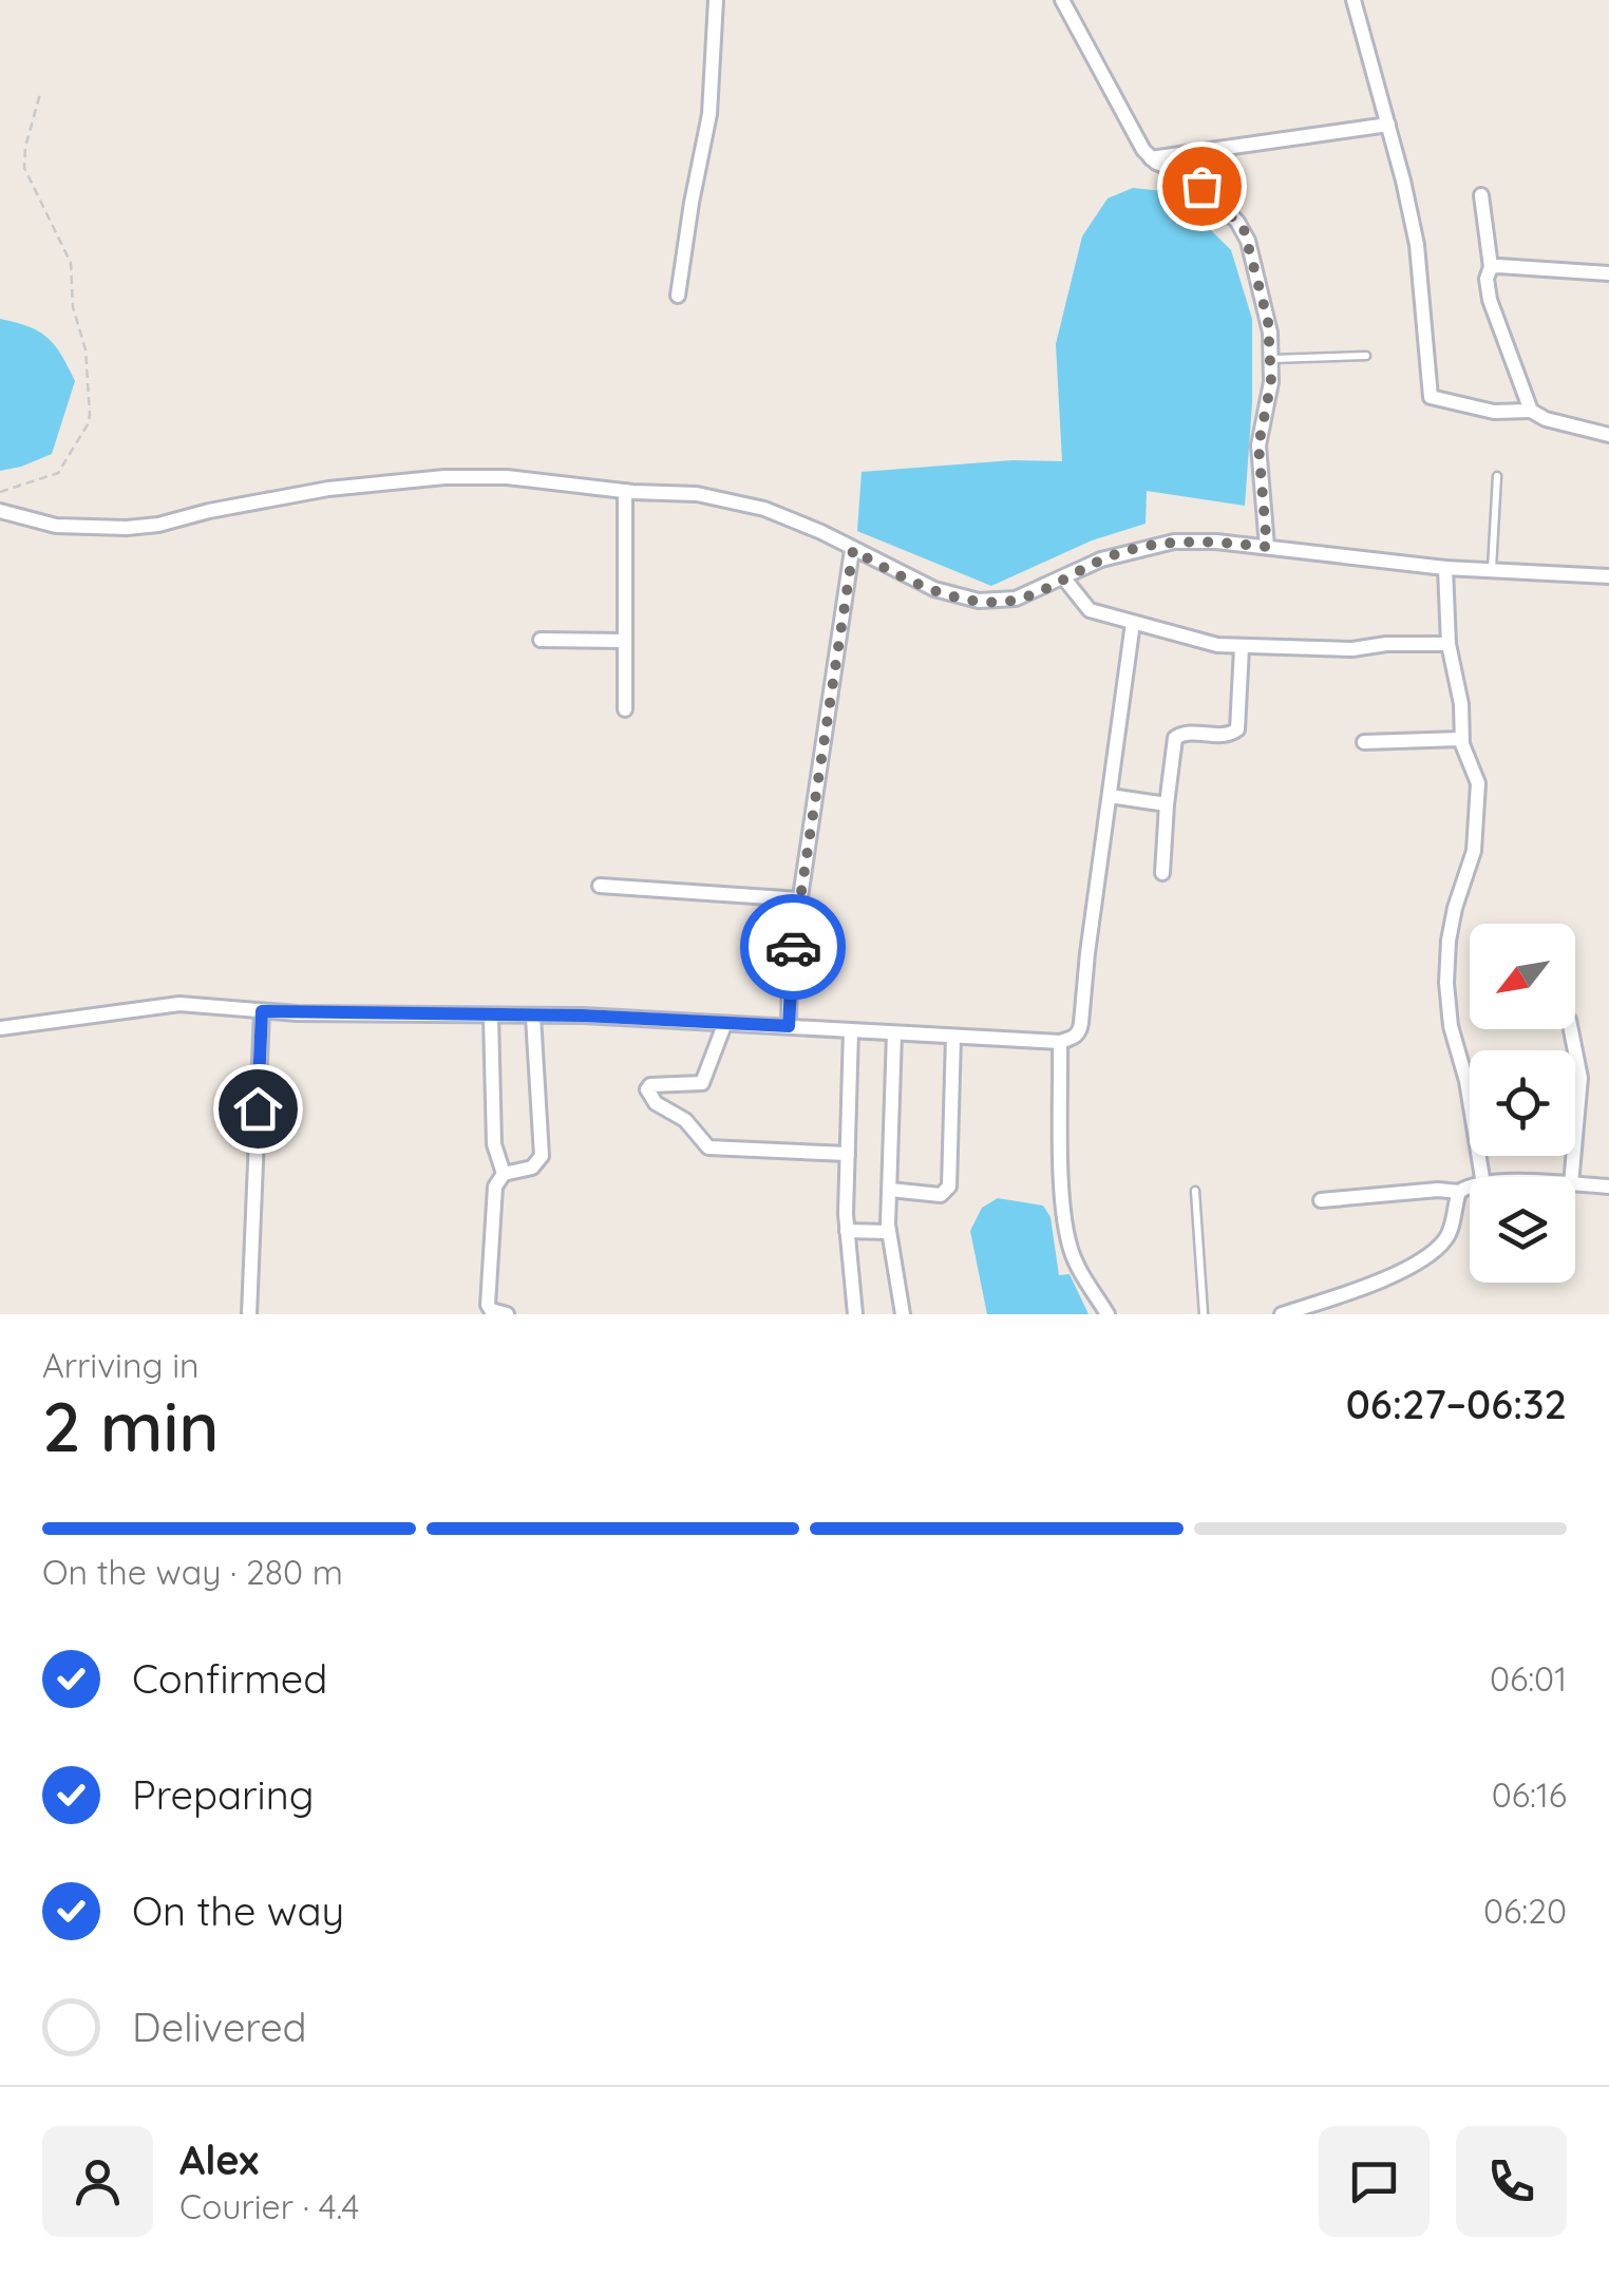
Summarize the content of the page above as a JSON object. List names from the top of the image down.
{
  "north": "bottom left",
  "page": {
    "heading": ["2 min", "Arriving in", "06:27–06:32"],
    "panel": ["Alex", "Courier · 4.4"],
    "bar": "On the way · 280 m",
    "list": [
      ["Confirmed", "06:01"],
      ["Preparing", "06:16"],
      ["On the way", "06:20"],
      "Delivered"
    ]
  }
}
